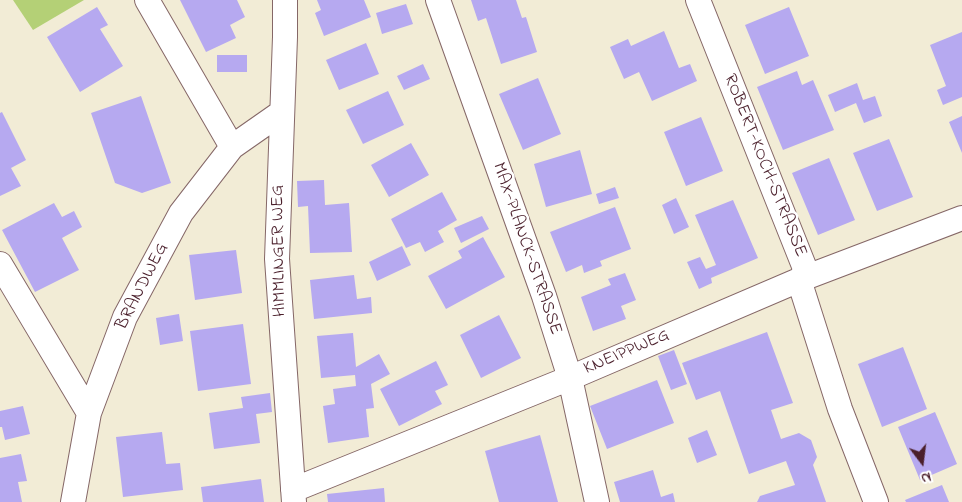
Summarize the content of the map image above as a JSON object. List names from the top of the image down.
{
  "streets": {
    "street": [
      "ROBERT-KOCH-STRASSE",
      "MAX-PLANCK-STRASSE",
      "HIMMLINGER WEG",
      "BRANDWEG",
      "KNEIPPWEG"
    ]
  },
  "crossings": [
    ["ROBERT-KOCH-STRASSE", "KNEIPPWEG"],
    ["MAX-PLANCK-STRASSE", "KNEIPPWEG"],
    ["HIMMLINGER WEG", "BRANDWEG"],
    ["HIMMLINGER WEG", "KNEIPPWEG"]
  ],
  "north": "bottom"
}
